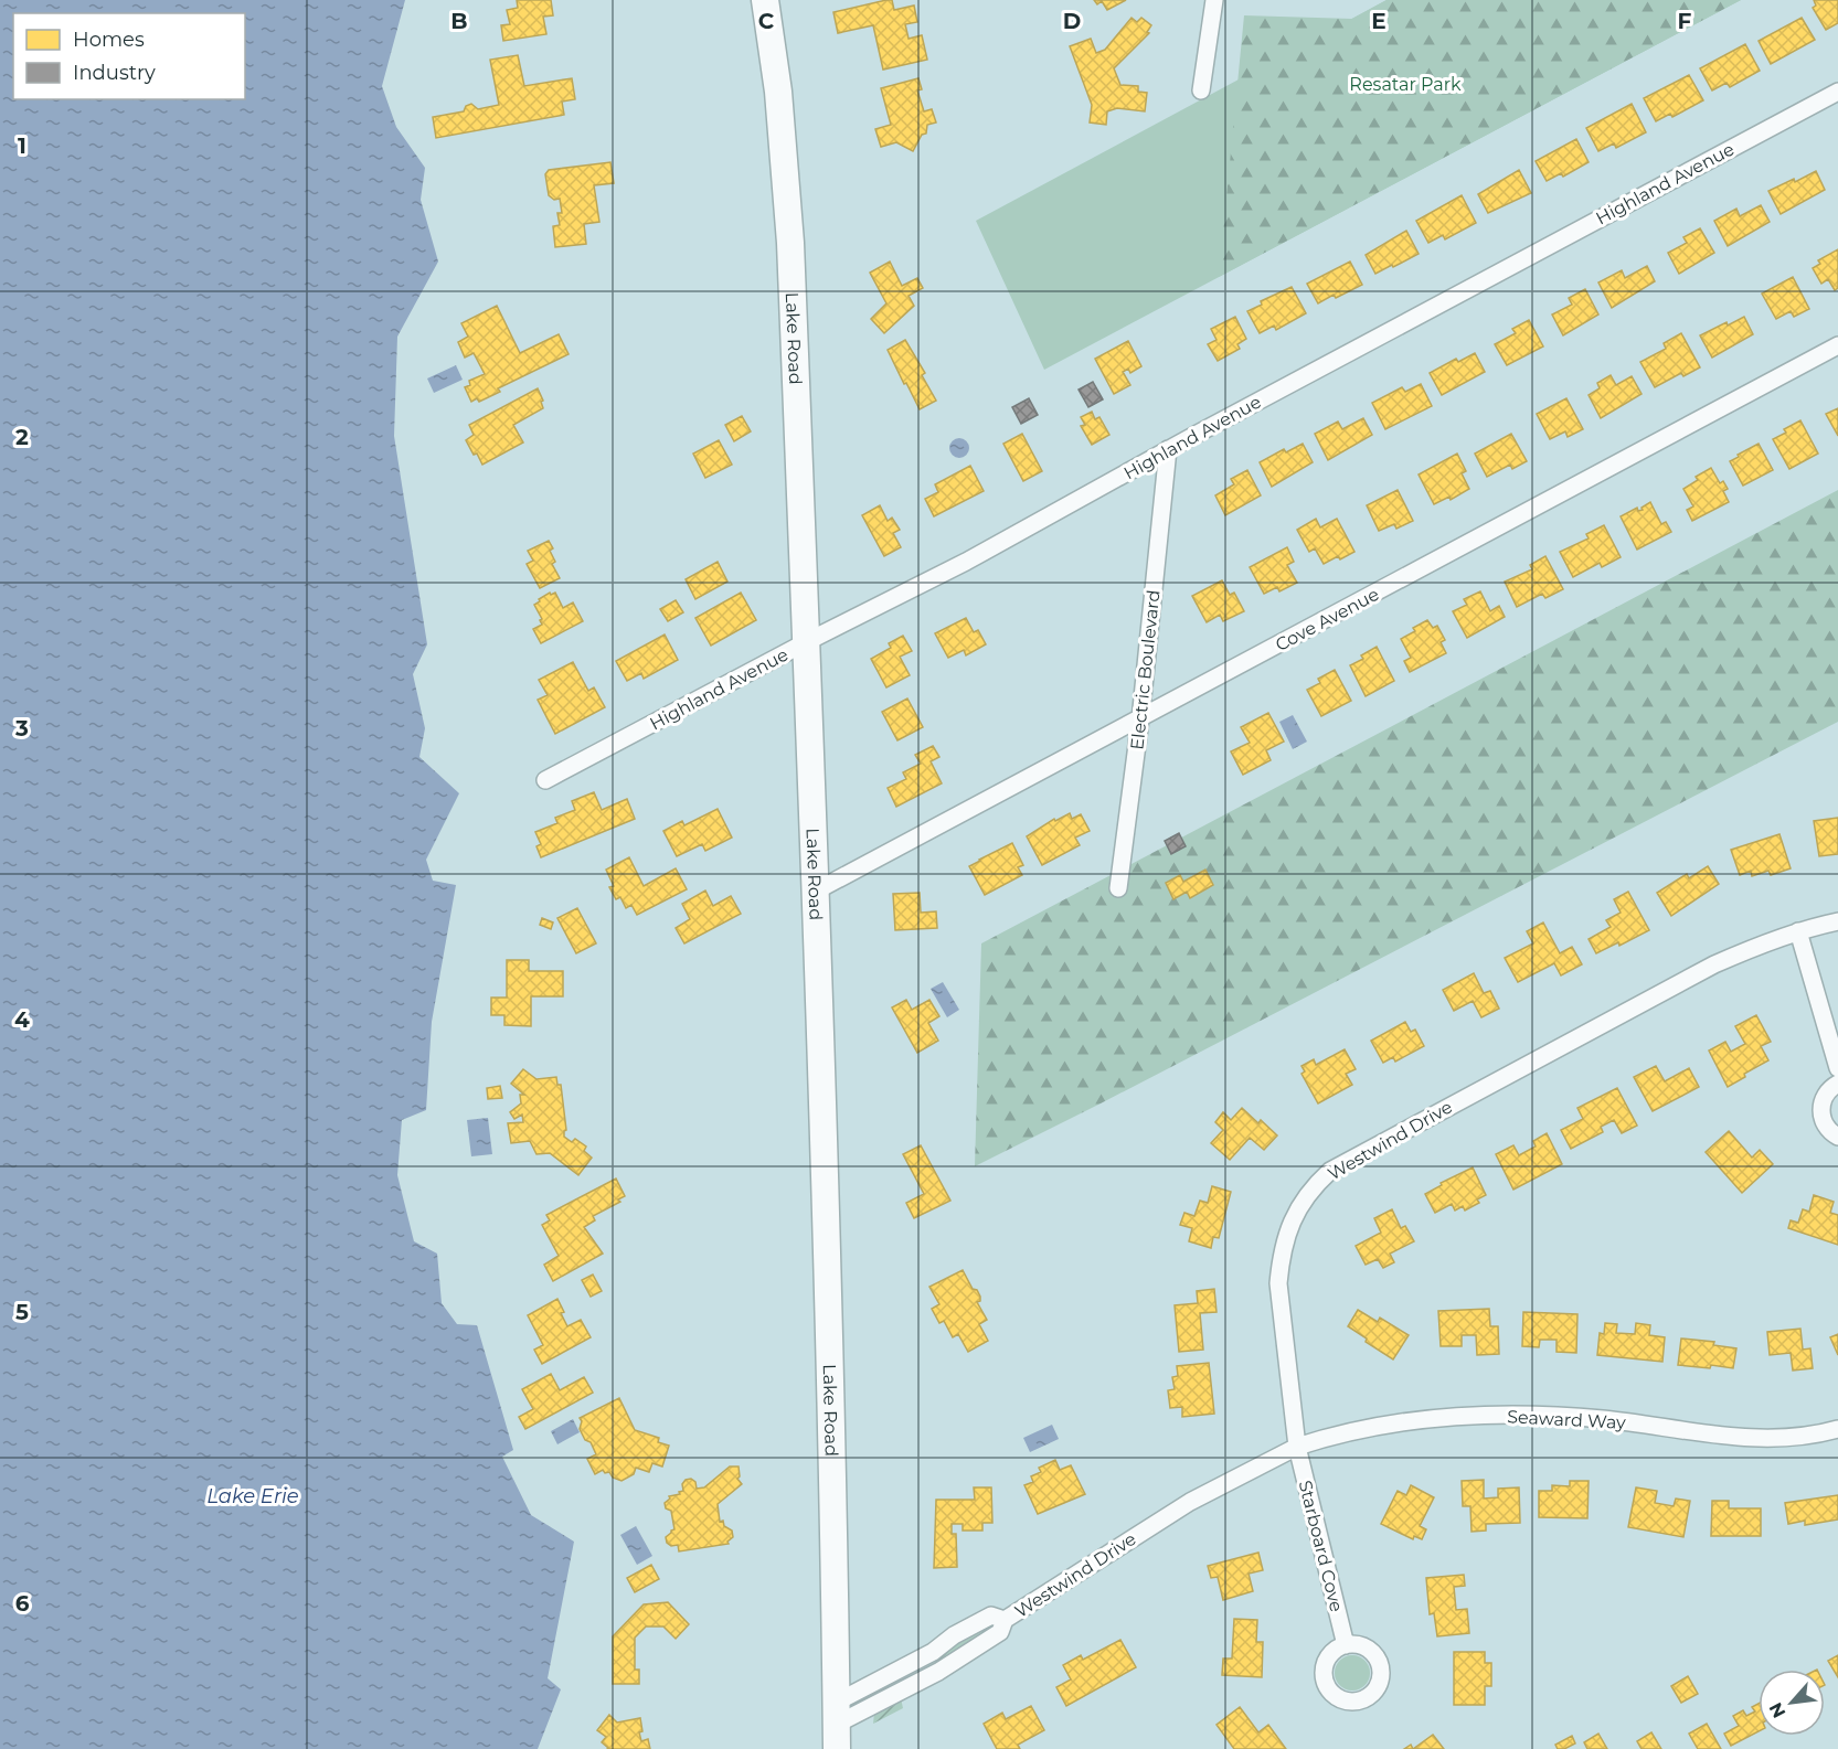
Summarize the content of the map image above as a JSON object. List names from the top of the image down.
{
  "streets": {
    "main road": ["Lake Road"],
    "street": [
      "Highland Avenue",
      "Cove Avenue",
      "Electric Boulevard",
      "Westwind Drive",
      "Seaward Way",
      "Starboard Cove"
    ]
  },
  "crossings": [
    ["Highland Avenue", "Lake Road"],
    ["Highland Avenue", "Electric Boulevard"],
    ["Lake Road", "Cove Avenue"],
    ["Lake Road", "Westwind Drive"],
    ["Cove Avenue", "Electric Boulevard"],
    ["Westwind Drive", "Seaward Way"],
    ["Westwind Drive", "Starboard Cove"],
    ["Seaward Way", "Starboard Cove"]
  ],
  "water": ["Lake Erie"],
  "parks": ["Resatar Park"],
  "legend": ["Homes", "Industry"],
  "north": "bottom left",
  "grid": {
    "columns": [
      "B",
      "C",
      "D",
      "E",
      "F"
    ],
    "rows": [
      "1",
      "2",
      "3",
      "4",
      "5",
      "6"
    ]
  }
}
